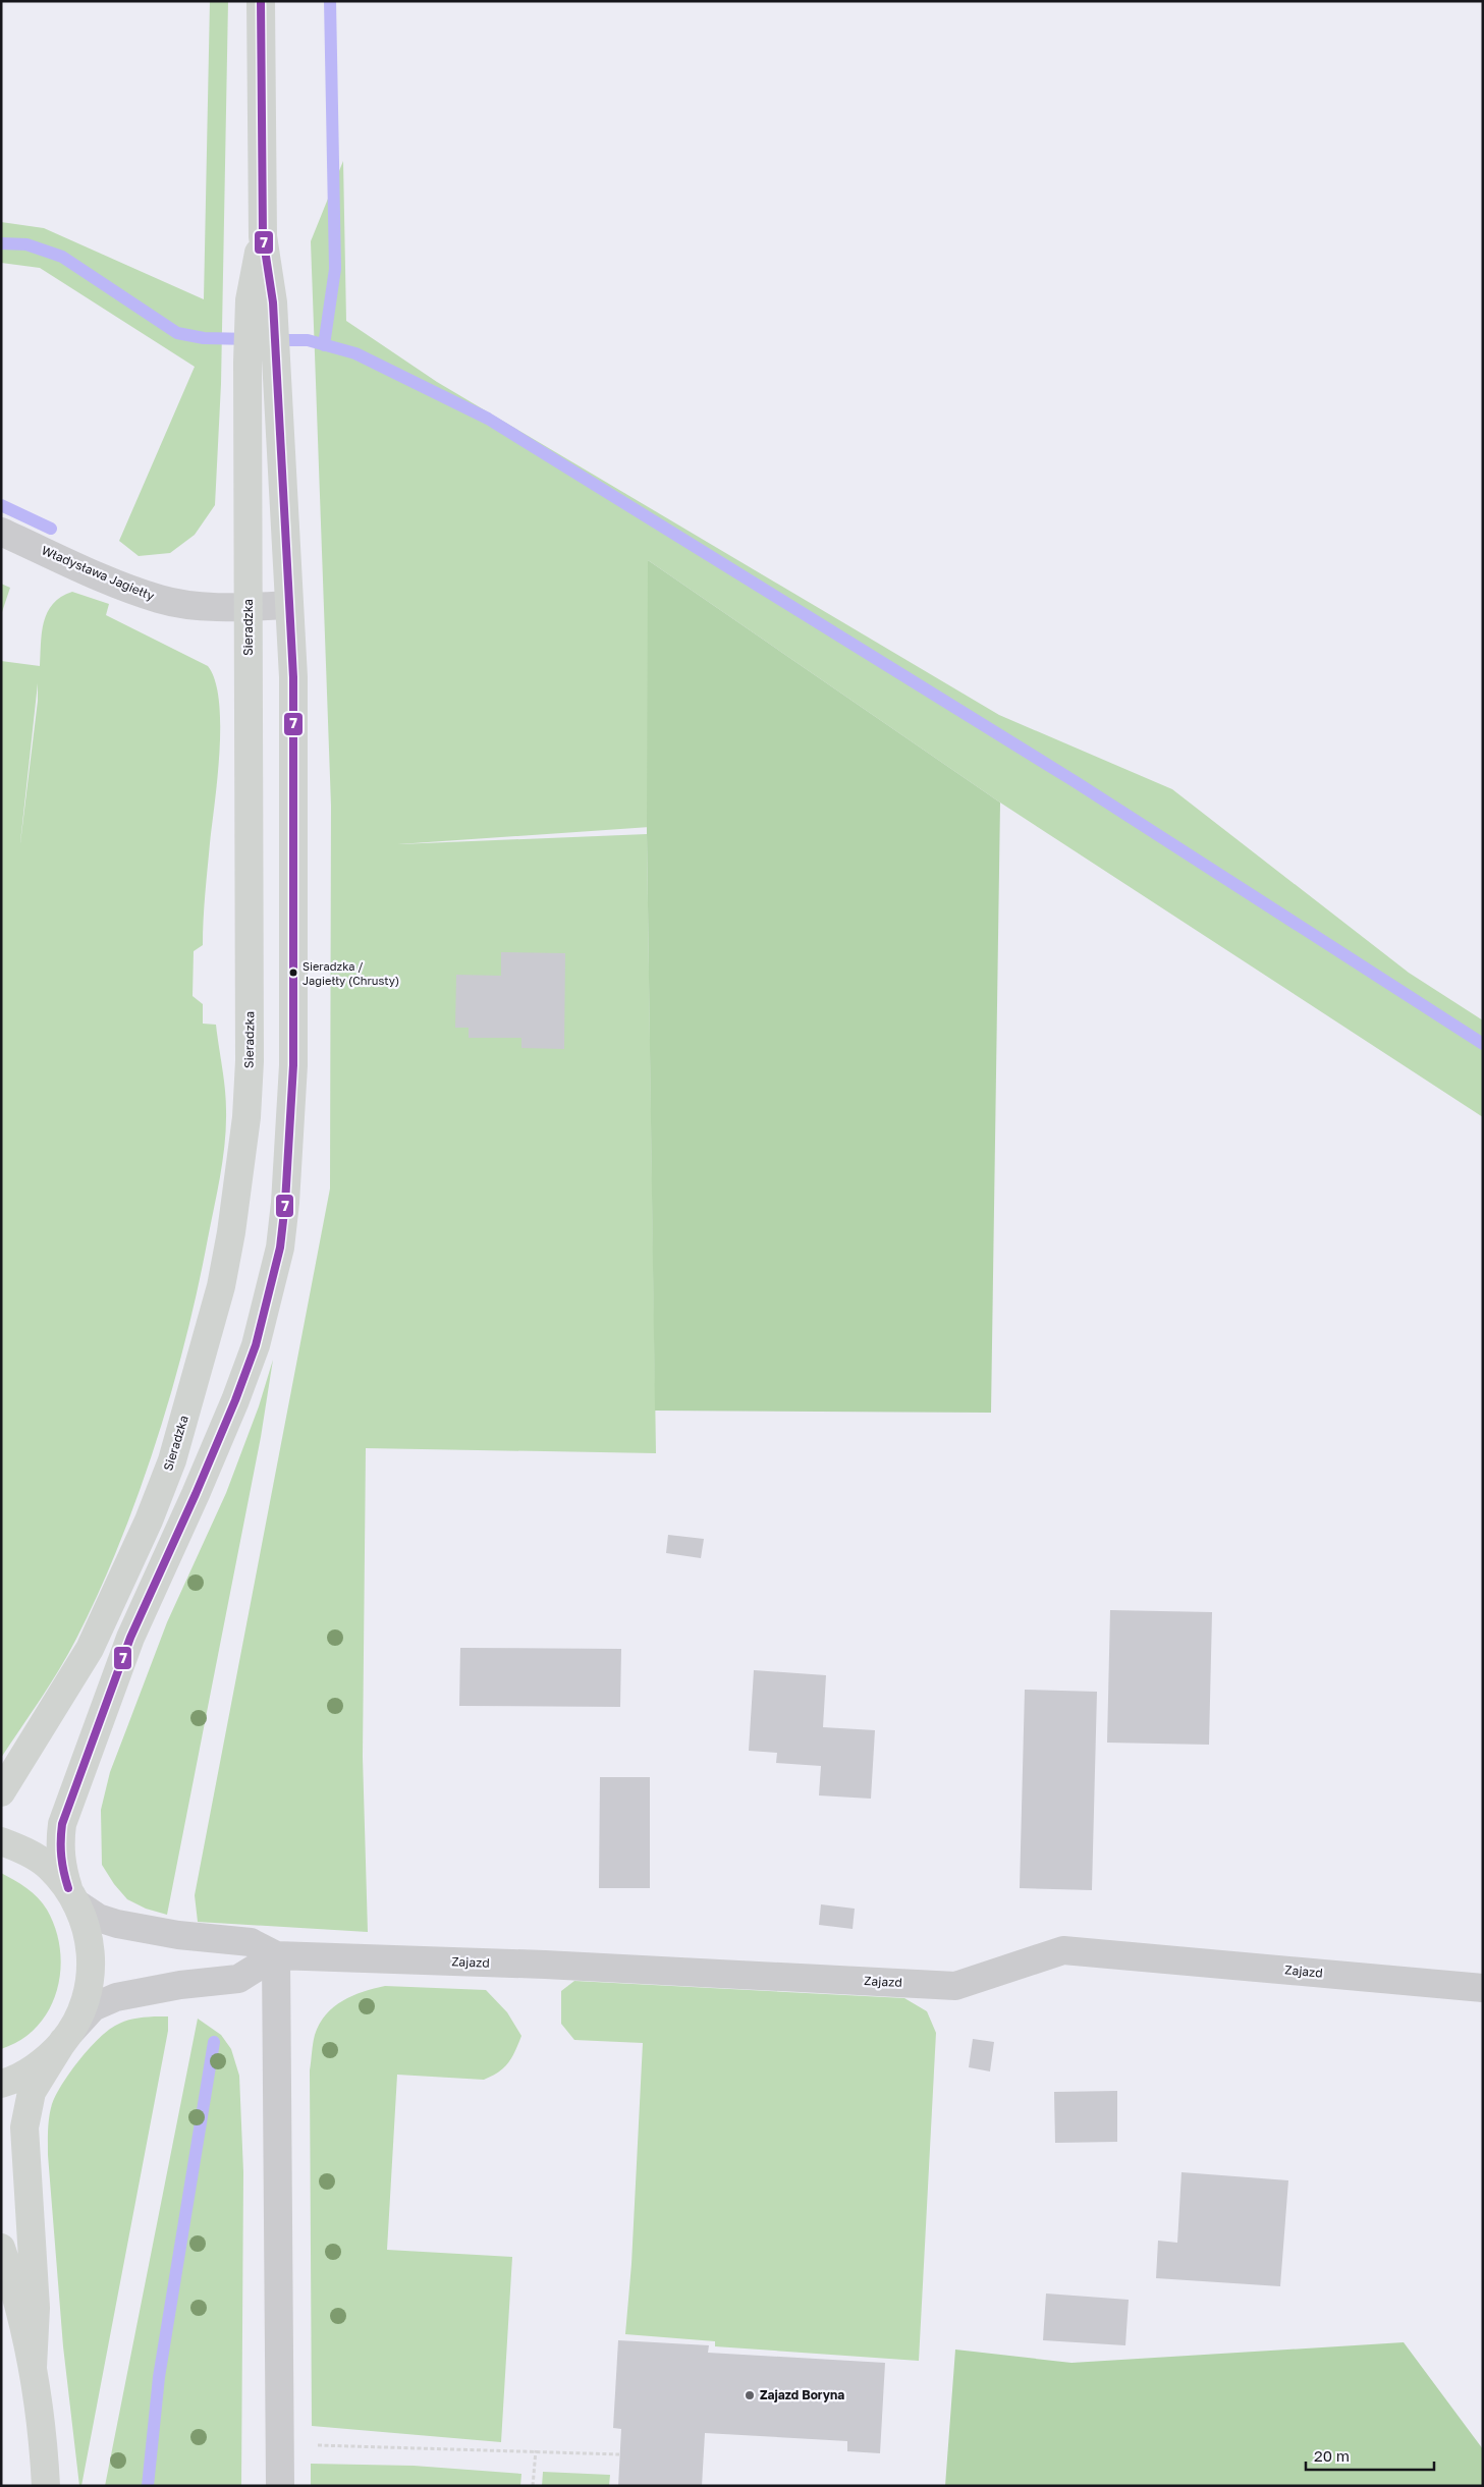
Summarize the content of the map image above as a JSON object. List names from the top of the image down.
{
  "streets": {
    "main road": ["Sieradzka"],
    "street": ["Władysława Jagiełły", "Zajazd"]
  },
  "crossings": [
    ["Władysława Jagiełły", "Sieradzka"],
    ["Sieradzka", "Zajazd"]
  ],
  "places": ["Sieradzka / Jagiełły (Chrusty)", "Zajazd Boryna"],
  "lines": ["transit line 7"],
  "scale_bar": "20 m"
}
